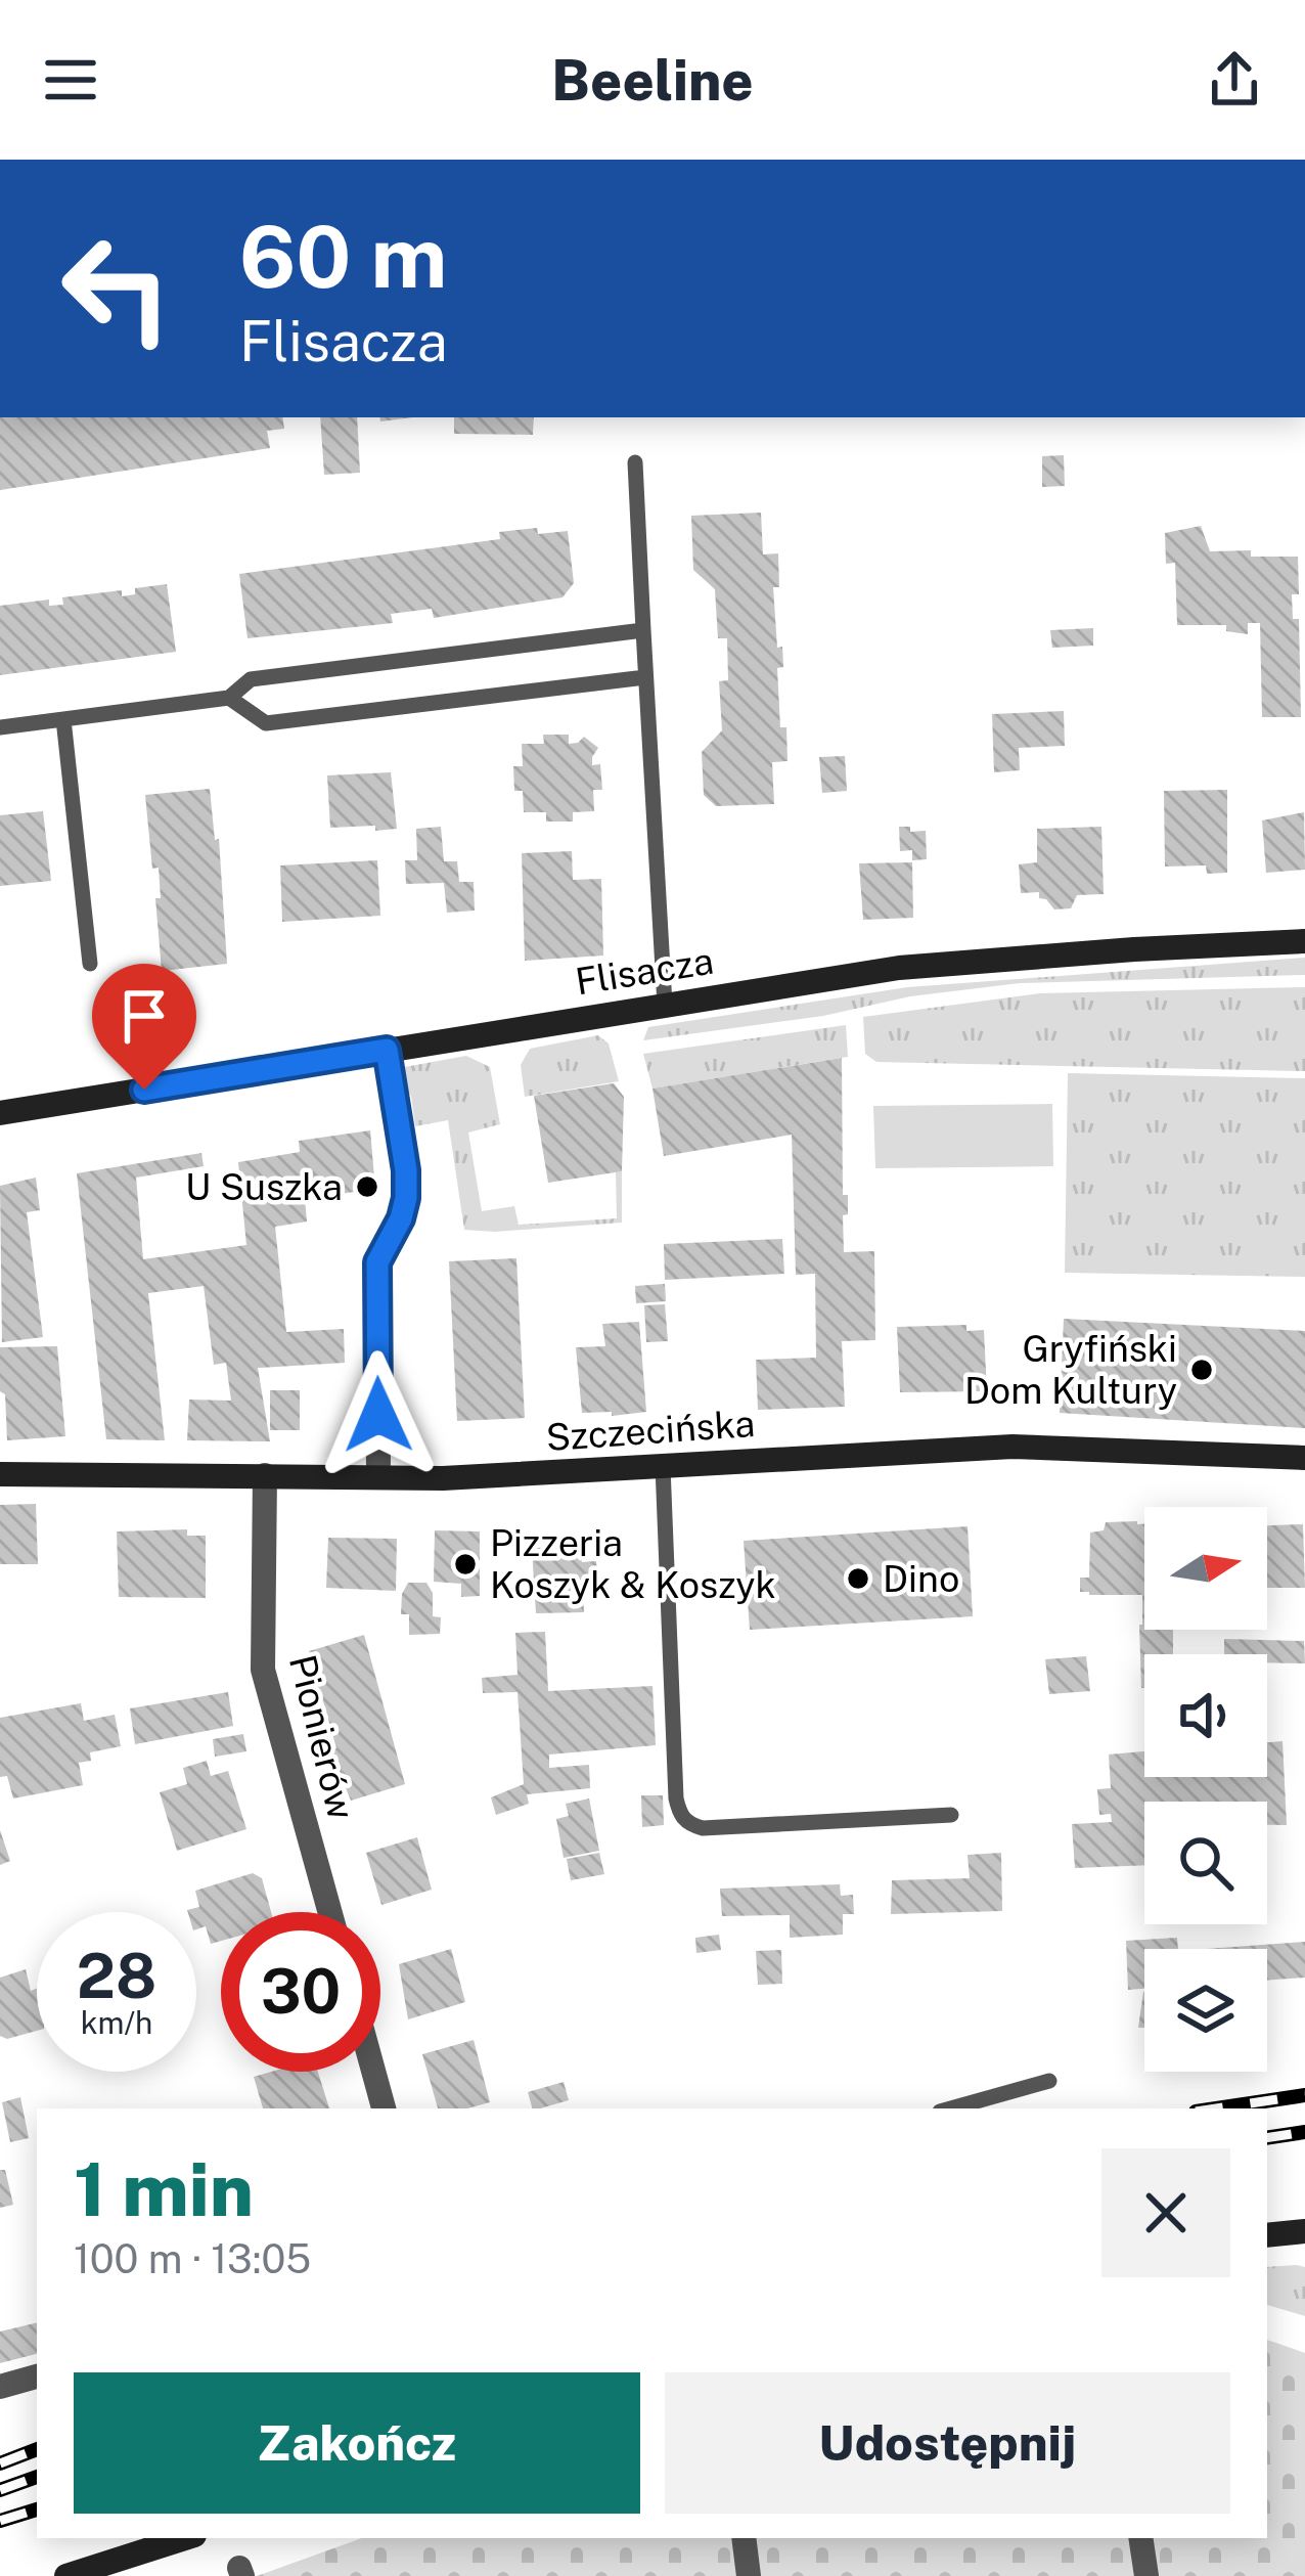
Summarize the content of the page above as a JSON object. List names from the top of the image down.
{
  "streets": {
    "street": ["Flisacza", "Szczecińska", "Pionierów"]
  },
  "crossings": [
    ["Szczecińska", "Pionierów"]
  ],
  "places": [
    "U Suszka",
    "Gryfiński Dom Kultury",
    "Pizzeria Koszyk & Koszyk",
    "Dino"
  ],
  "north": "right",
  "page": {
    "header": "Beeline",
    "turn": ["60 m", "Flisacza"],
    "speed": "28 km/h",
    "limit": "30",
    "heading": ["1 min", "100 m · 13:05"],
    "buttons": ["Zakończ", "Udostępnij"]
  }
}
